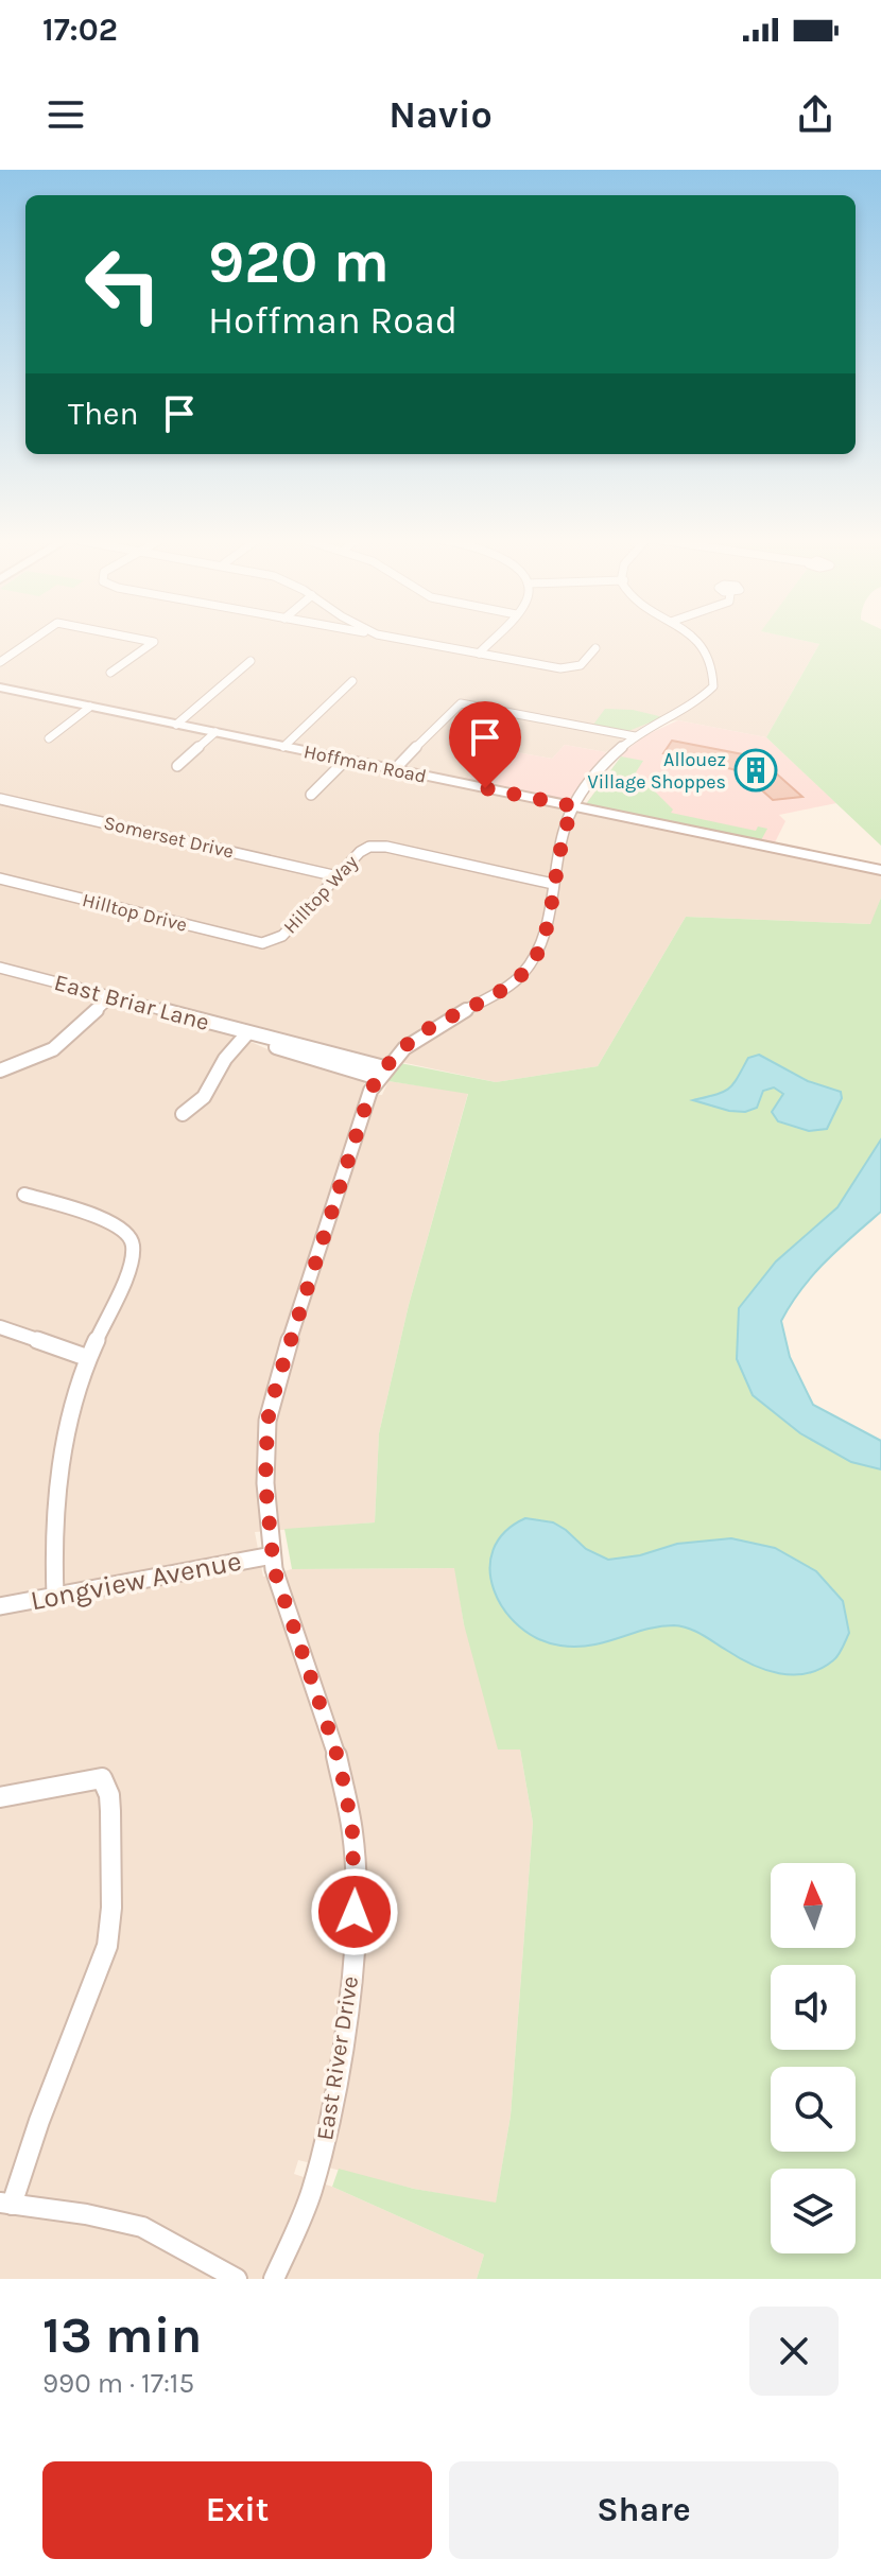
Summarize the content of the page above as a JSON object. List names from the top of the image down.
{
  "streets": {
    "street": [
      "Hoffman Road",
      "Somerset Drive",
      "Hilltop Way",
      "Hilltop Drive",
      "East Briar Lane",
      "Longview Avenue",
      "East River Drive"
    ]
  },
  "crossings": [
    ["Hoffman Road", "East River Drive"],
    ["Somerset Drive", "Hilltop Way"],
    ["Hilltop Way", "Hilltop Drive"],
    ["Hilltop Way", "East River Drive"],
    ["East Briar Lane", "East River Drive"],
    ["Longview Avenue", "East River Drive"]
  ],
  "places": {
    "building": ["Allouez Village Shoppes"]
  },
  "north": "top",
  "page": {
    "status": "17:02",
    "header": "Navio",
    "turn": ["920 m", "Hoffman Road"],
    "then": "Then",
    "heading": ["13 min", "990 m · 17:15"],
    "buttons": ["Exit", "Share"]
  }
}
